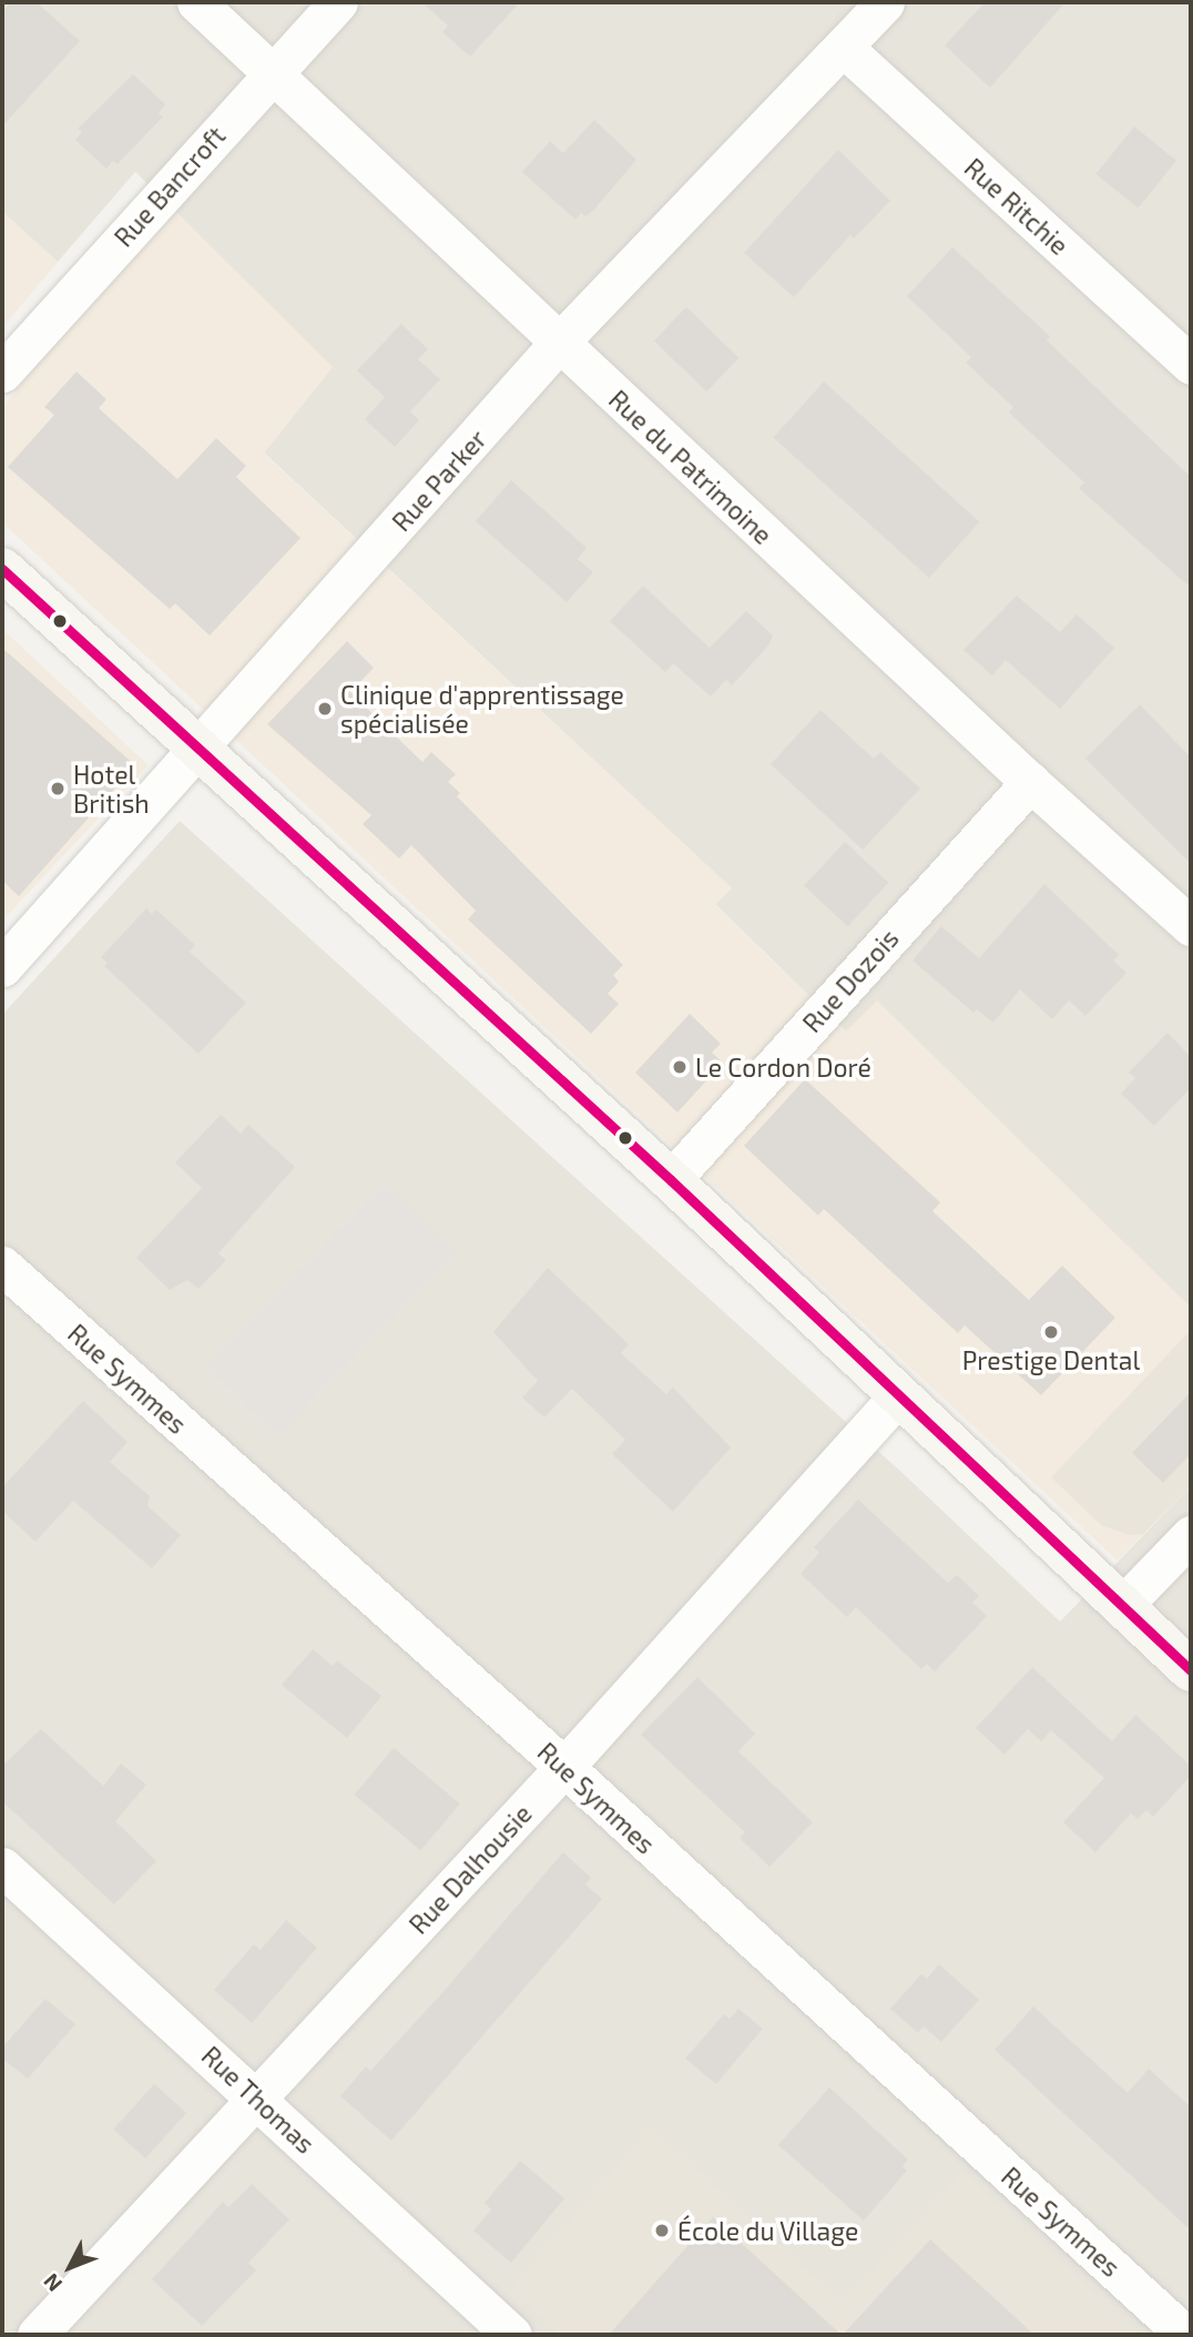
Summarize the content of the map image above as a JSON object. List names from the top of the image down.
{
  "streets": {
    "street": [
      "Rue Bancroft",
      "Rue Ritchie",
      "Rue du Patrimoine",
      "Rue Parker",
      "Rue Dozois",
      "Rue Symmes",
      "Rue Dalhousie",
      "Rue Thomas"
    ]
  },
  "crossings": [
    ["Rue Bancroft", "Rue du Patrimoine"],
    ["Rue Ritchie", "Rue Parker"],
    ["Rue du Patrimoine", "Rue Parker"],
    ["Rue du Patrimoine", "Rue Dozois"],
    ["Rue Symmes", "Rue Dalhousie"],
    ["Rue Dalhousie", "Rue Thomas"]
  ],
  "places": [
    "Clinique d'apprentissage spécialisée",
    "Hotel British",
    "Le Cordon Doré",
    "Prestige Dental",
    "École du Village"
  ],
  "north": "bottom left"
}
